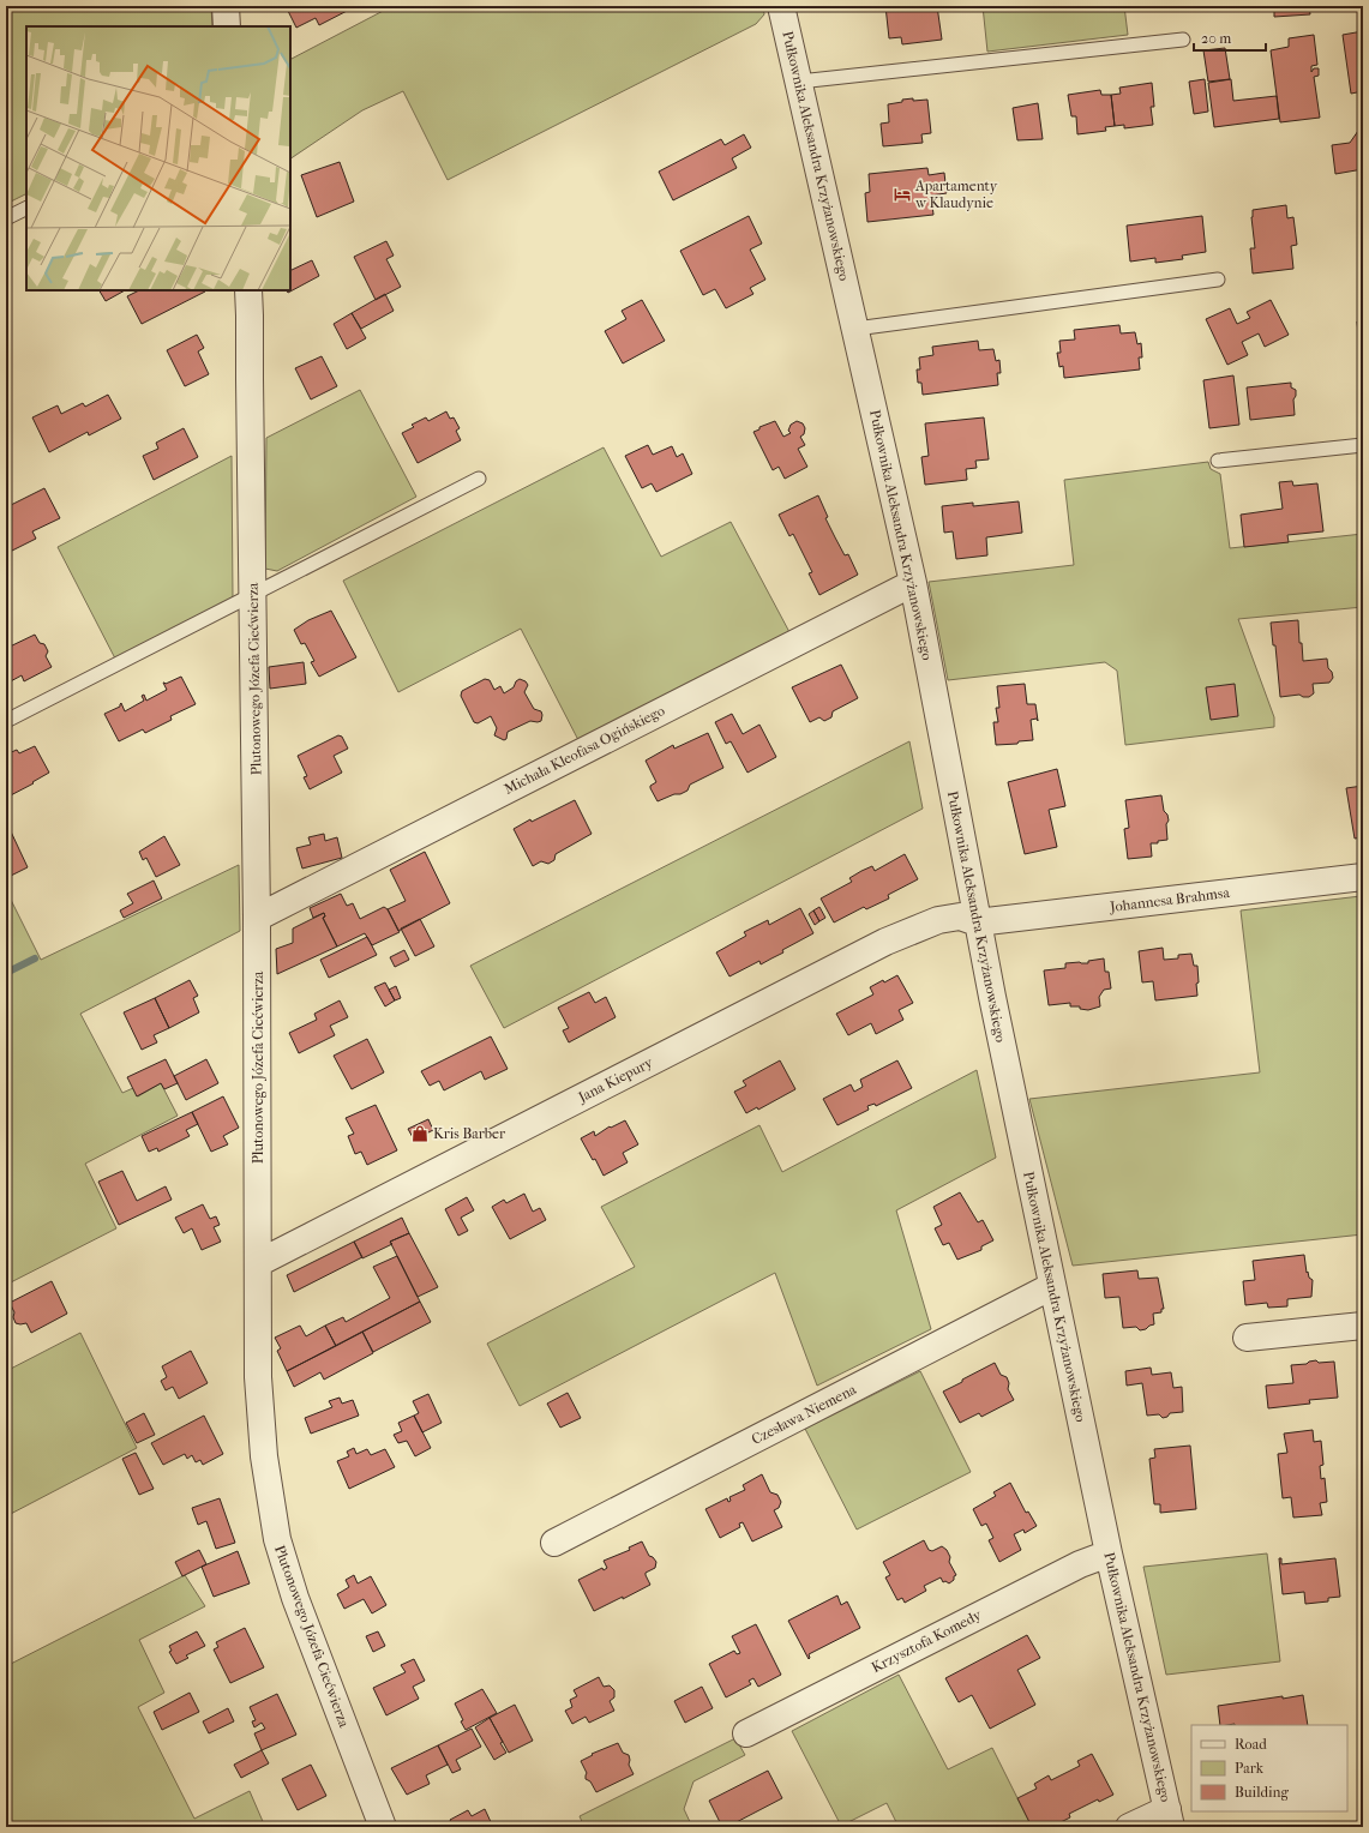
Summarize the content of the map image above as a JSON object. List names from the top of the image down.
{
  "streets": {
    "street": [
      "Pułkownika Aleksandra Krzyżanowskiego",
      "Plutonowego Józefa Ciećwierza",
      "Michała Kleofasa Ogińskiego",
      "Johannesa Brahmsa",
      "Jana Kiepury",
      "Czesława Niemena",
      "Krzysztofa Komedy"
    ]
  },
  "crossings": [
    ["Pułkownika Aleksandra Krzyżanowskiego", "Michała Kleofasa Ogińskiego"],
    ["Pułkownika Aleksandra Krzyżanowskiego", "Johannesa Brahmsa"],
    ["Pułkownika Aleksandra Krzyżanowskiego", "Jana Kiepury"],
    ["Pułkownika Aleksandra Krzyżanowskiego", "Czesława Niemena"],
    ["Pułkownika Aleksandra Krzyżanowskiego", "Krzysztofa Komedy"],
    ["Plutonowego Józefa Ciećwierza", "Michała Kleofasa Ogińskiego"],
    ["Plutonowego Józefa Ciećwierza", "Jana Kiepury"],
    ["Johannesa Brahmsa", "Jana Kiepury"]
  ],
  "places": {
    "hotel": ["Apartamenty w Klaudynie"],
    "shop": ["Kris Barber"]
  },
  "legend": ["Road", "Park", "Building"],
  "scale_bar": "20 m"
}
